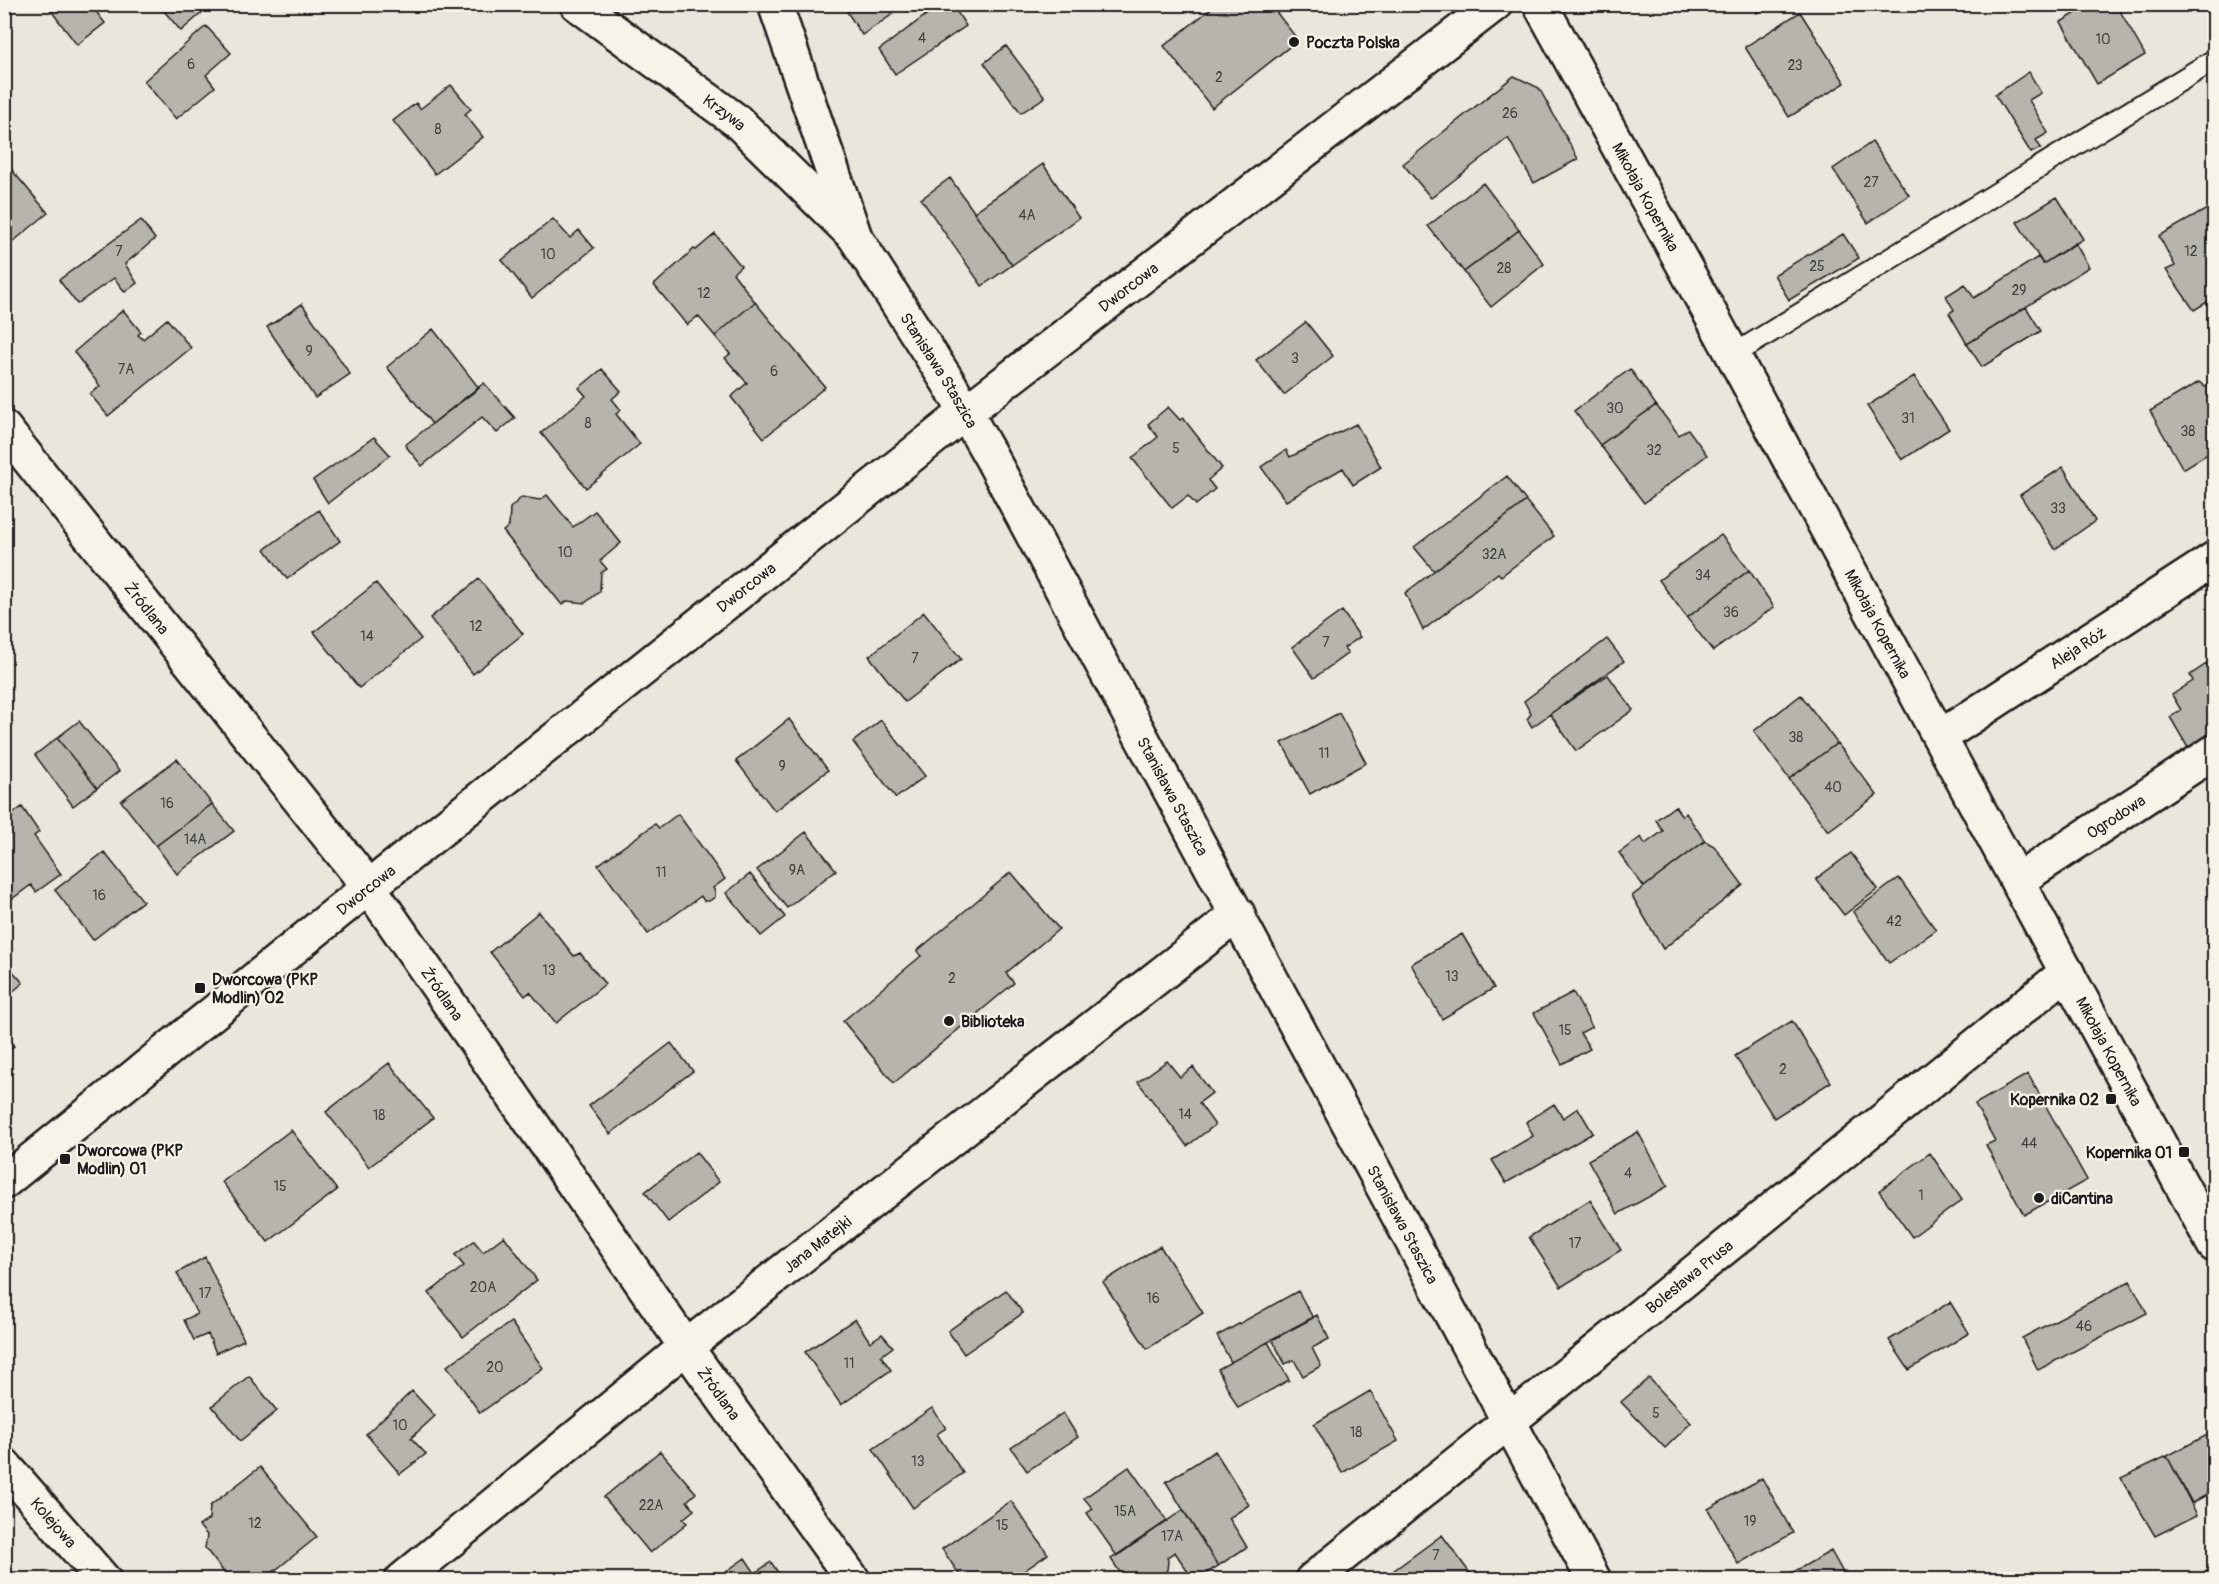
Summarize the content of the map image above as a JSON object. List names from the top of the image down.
{
  "streets": {
    "street": [
      "Krzywa",
      "Mikołaja Kopernika",
      "Dworcowa",
      "Stanisława Staszica",
      "Źródlana",
      "Aleja Róż",
      "Ogrodowa",
      "Jana Matejki",
      "Bolesława Prusa",
      "Kolejowa"
    ]
  },
  "crossings": [
    ["Krzywa", "Stanisława Staszica"],
    ["Mikołaja Kopernika", "Aleja Róż"],
    ["Mikołaja Kopernika", "Ogrodowa"],
    ["Mikołaja Kopernika", "Bolesława Prusa"],
    ["Dworcowa", "Stanisława Staszica"],
    ["Dworcowa", "Źródlana"],
    ["Stanisława Staszica", "Jana Matejki"],
    ["Stanisława Staszica", "Bolesława Prusa"],
    ["Źródlana", "Jana Matejki"]
  ],
  "places": {
    "other": ["Poczta Polska", "Biblioteka", "diCantina"],
    "transit": [
      "Dworcowa (PKP Modlin) 02",
      "Kopernika 02",
      "Kopernika 01",
      "Dworcowa (PKP Modlin) 01"
    ]
  },
  "house_numbers": [
    "4",
    "10",
    "6",
    "23",
    "2",
    "26",
    "8",
    "27",
    "4A",
    "7",
    "12",
    "10",
    "25",
    "28",
    "29",
    "12",
    "9",
    "3",
    "7A",
    "6",
    "30",
    "31",
    "8",
    "38",
    "5",
    "32",
    "33",
    "10",
    "32A",
    "34",
    "36",
    "12",
    "14",
    "7",
    "7",
    "38",
    "11",
    "9",
    "40",
    "16",
    "14A",
    "9A",
    "11",
    "16",
    "42",
    "13",
    "13",
    "2",
    "15",
    "2",
    "14",
    "18",
    "44",
    "4",
    "15",
    "1",
    "17",
    "20A",
    "17",
    "16",
    "46",
    "11",
    "20",
    "5",
    "10",
    "18",
    "13",
    "22A",
    "15A",
    "19",
    "12",
    "15",
    "17A",
    "7"
  ]
}
